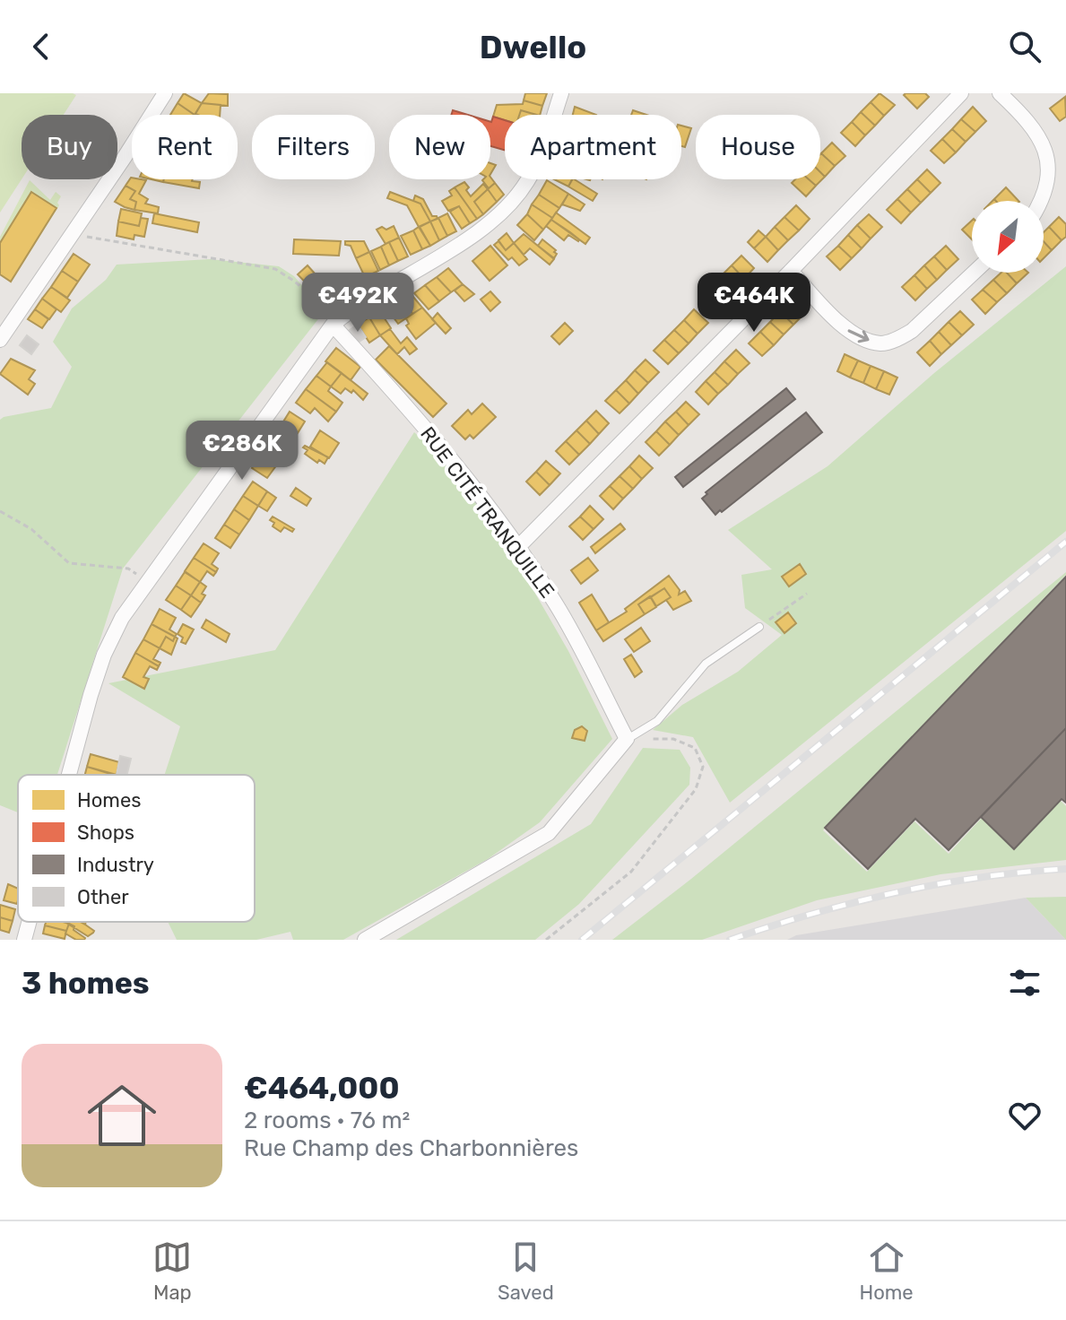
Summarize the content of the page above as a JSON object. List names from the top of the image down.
{
  "streets": {
    "street": ["RUE CITÉ TRANQUILLE"]
  },
  "legend": [
    "Homes",
    "Shops",
    "Industry",
    "Other"
  ],
  "north": "bottom left",
  "page": {
    "header": "Dwello",
    "chip": [
      "Buy",
      "Rent",
      "Filters",
      "New",
      "Apartment",
      "House"
    ],
    "price": ["€492K", "€464K", "€286K"],
    "heading": "3 homes",
    "list": [
      {
        "name": "€464,000",
        "note": "2 rooms · 76 m² · Rue Champ des Charbonnières"
      }
    ],
    "tabs": ["Map", "Saved", "Home"]
  }
}
